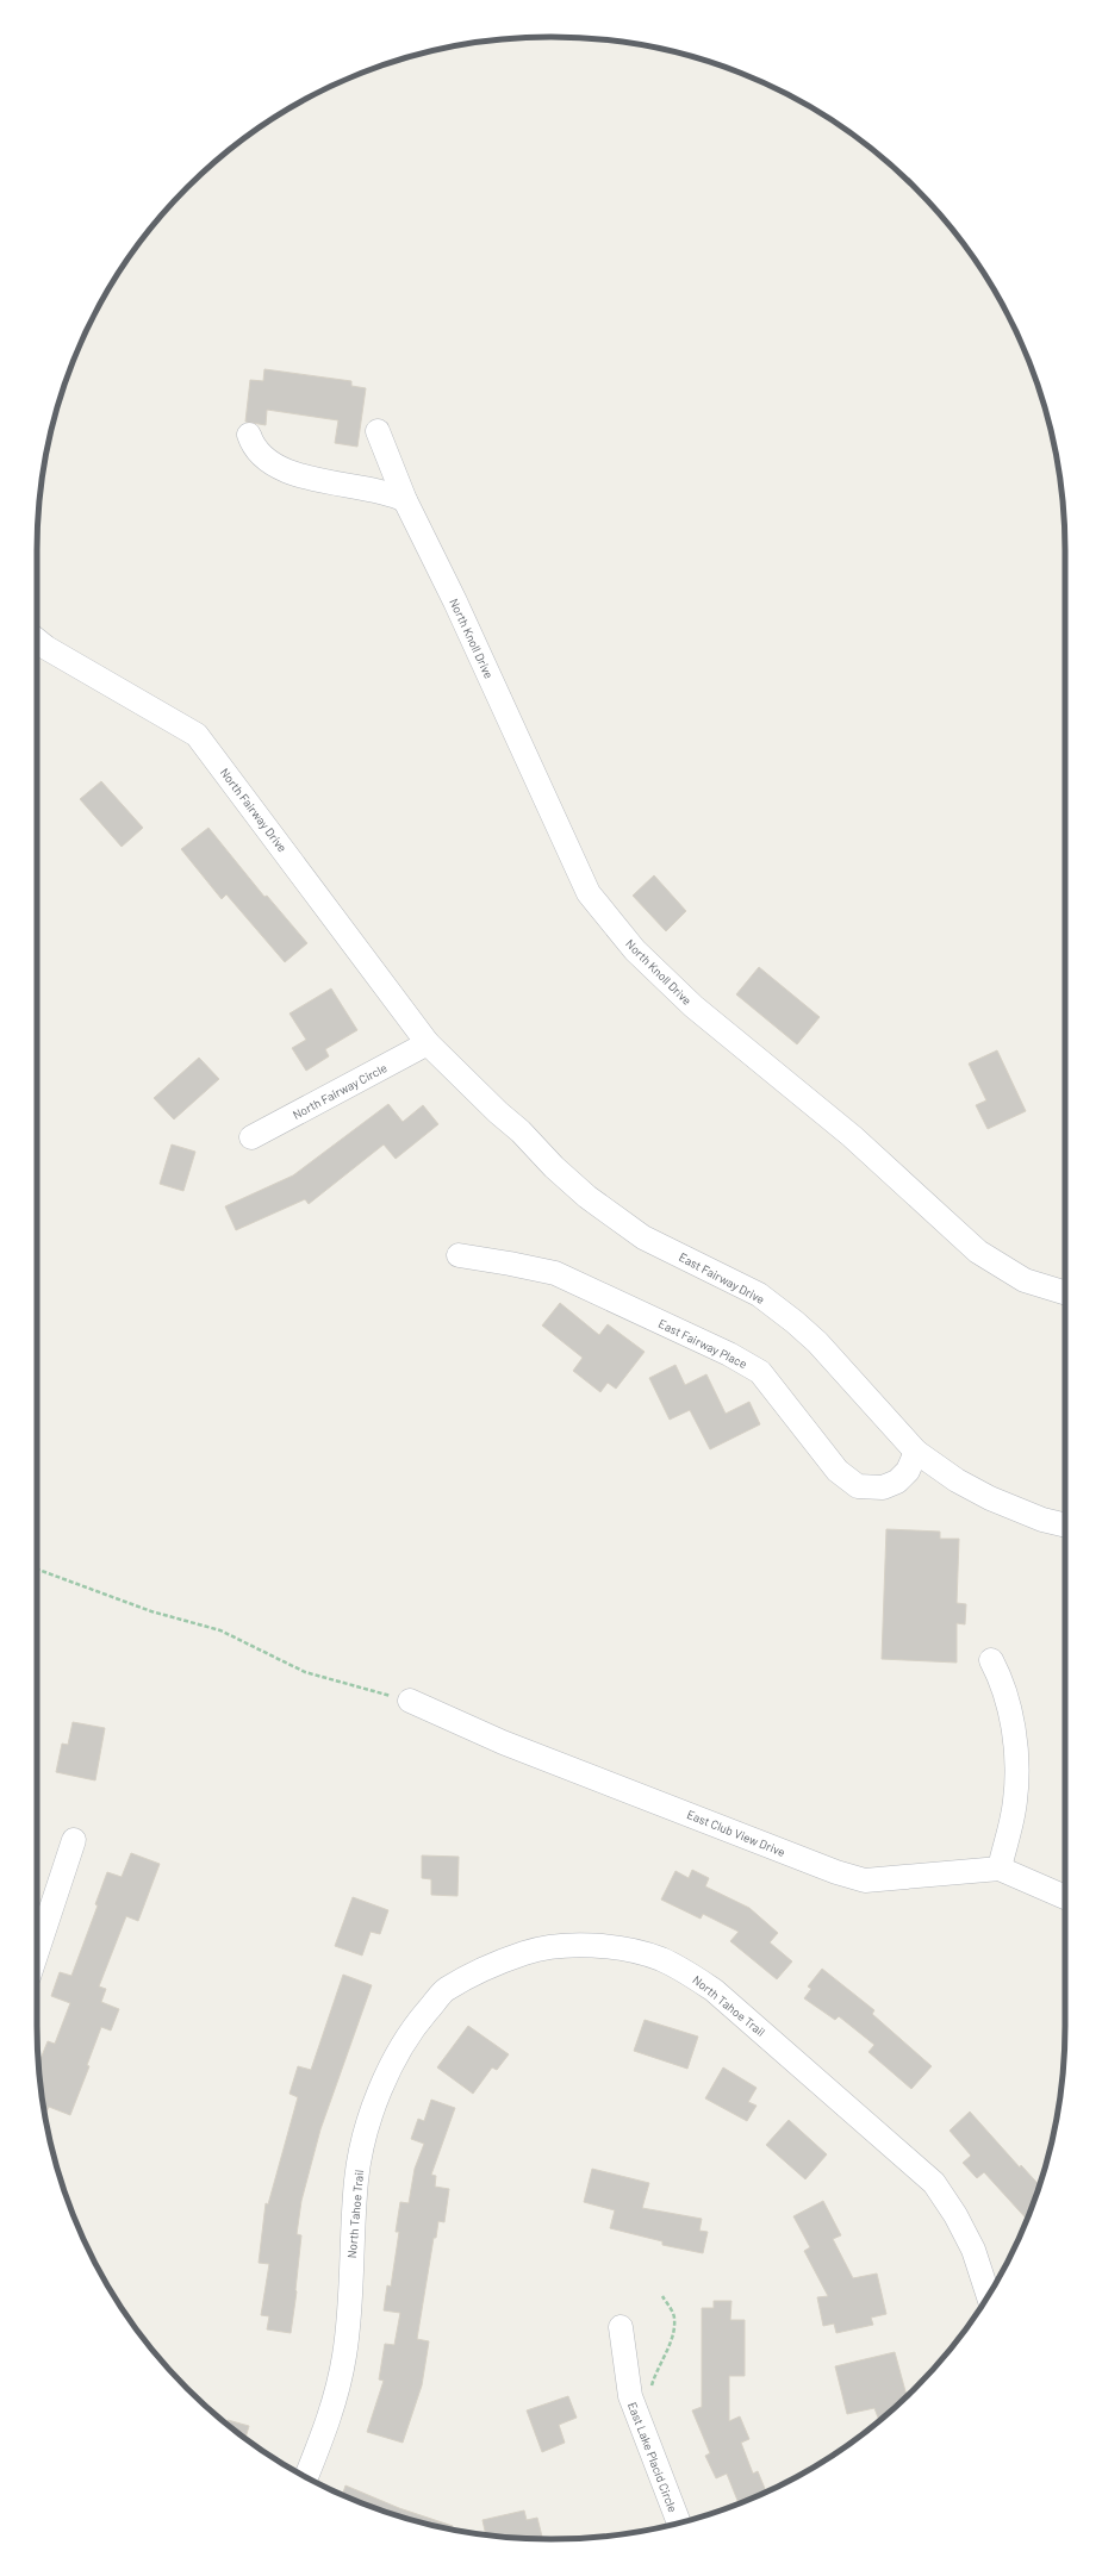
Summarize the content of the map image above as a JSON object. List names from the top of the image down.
{
  "streets": {
    "street": [
      "North Knoll Drive",
      "North Fairway Drive",
      "North Fairway Circle",
      "East Fairway Drive",
      "East Fairway Place",
      "East Club View Drive",
      "North Tahoe Trail",
      "East Lake Placid Circle"
    ]
  },
  "crossings": [
    ["North Fairway Drive", "North Fairway Circle"],
    ["North Fairway Drive", "East Fairway Drive"],
    ["North Fairway Circle", "East Fairway Drive"],
    ["East Fairway Drive", "East Fairway Place"]
  ]
}
